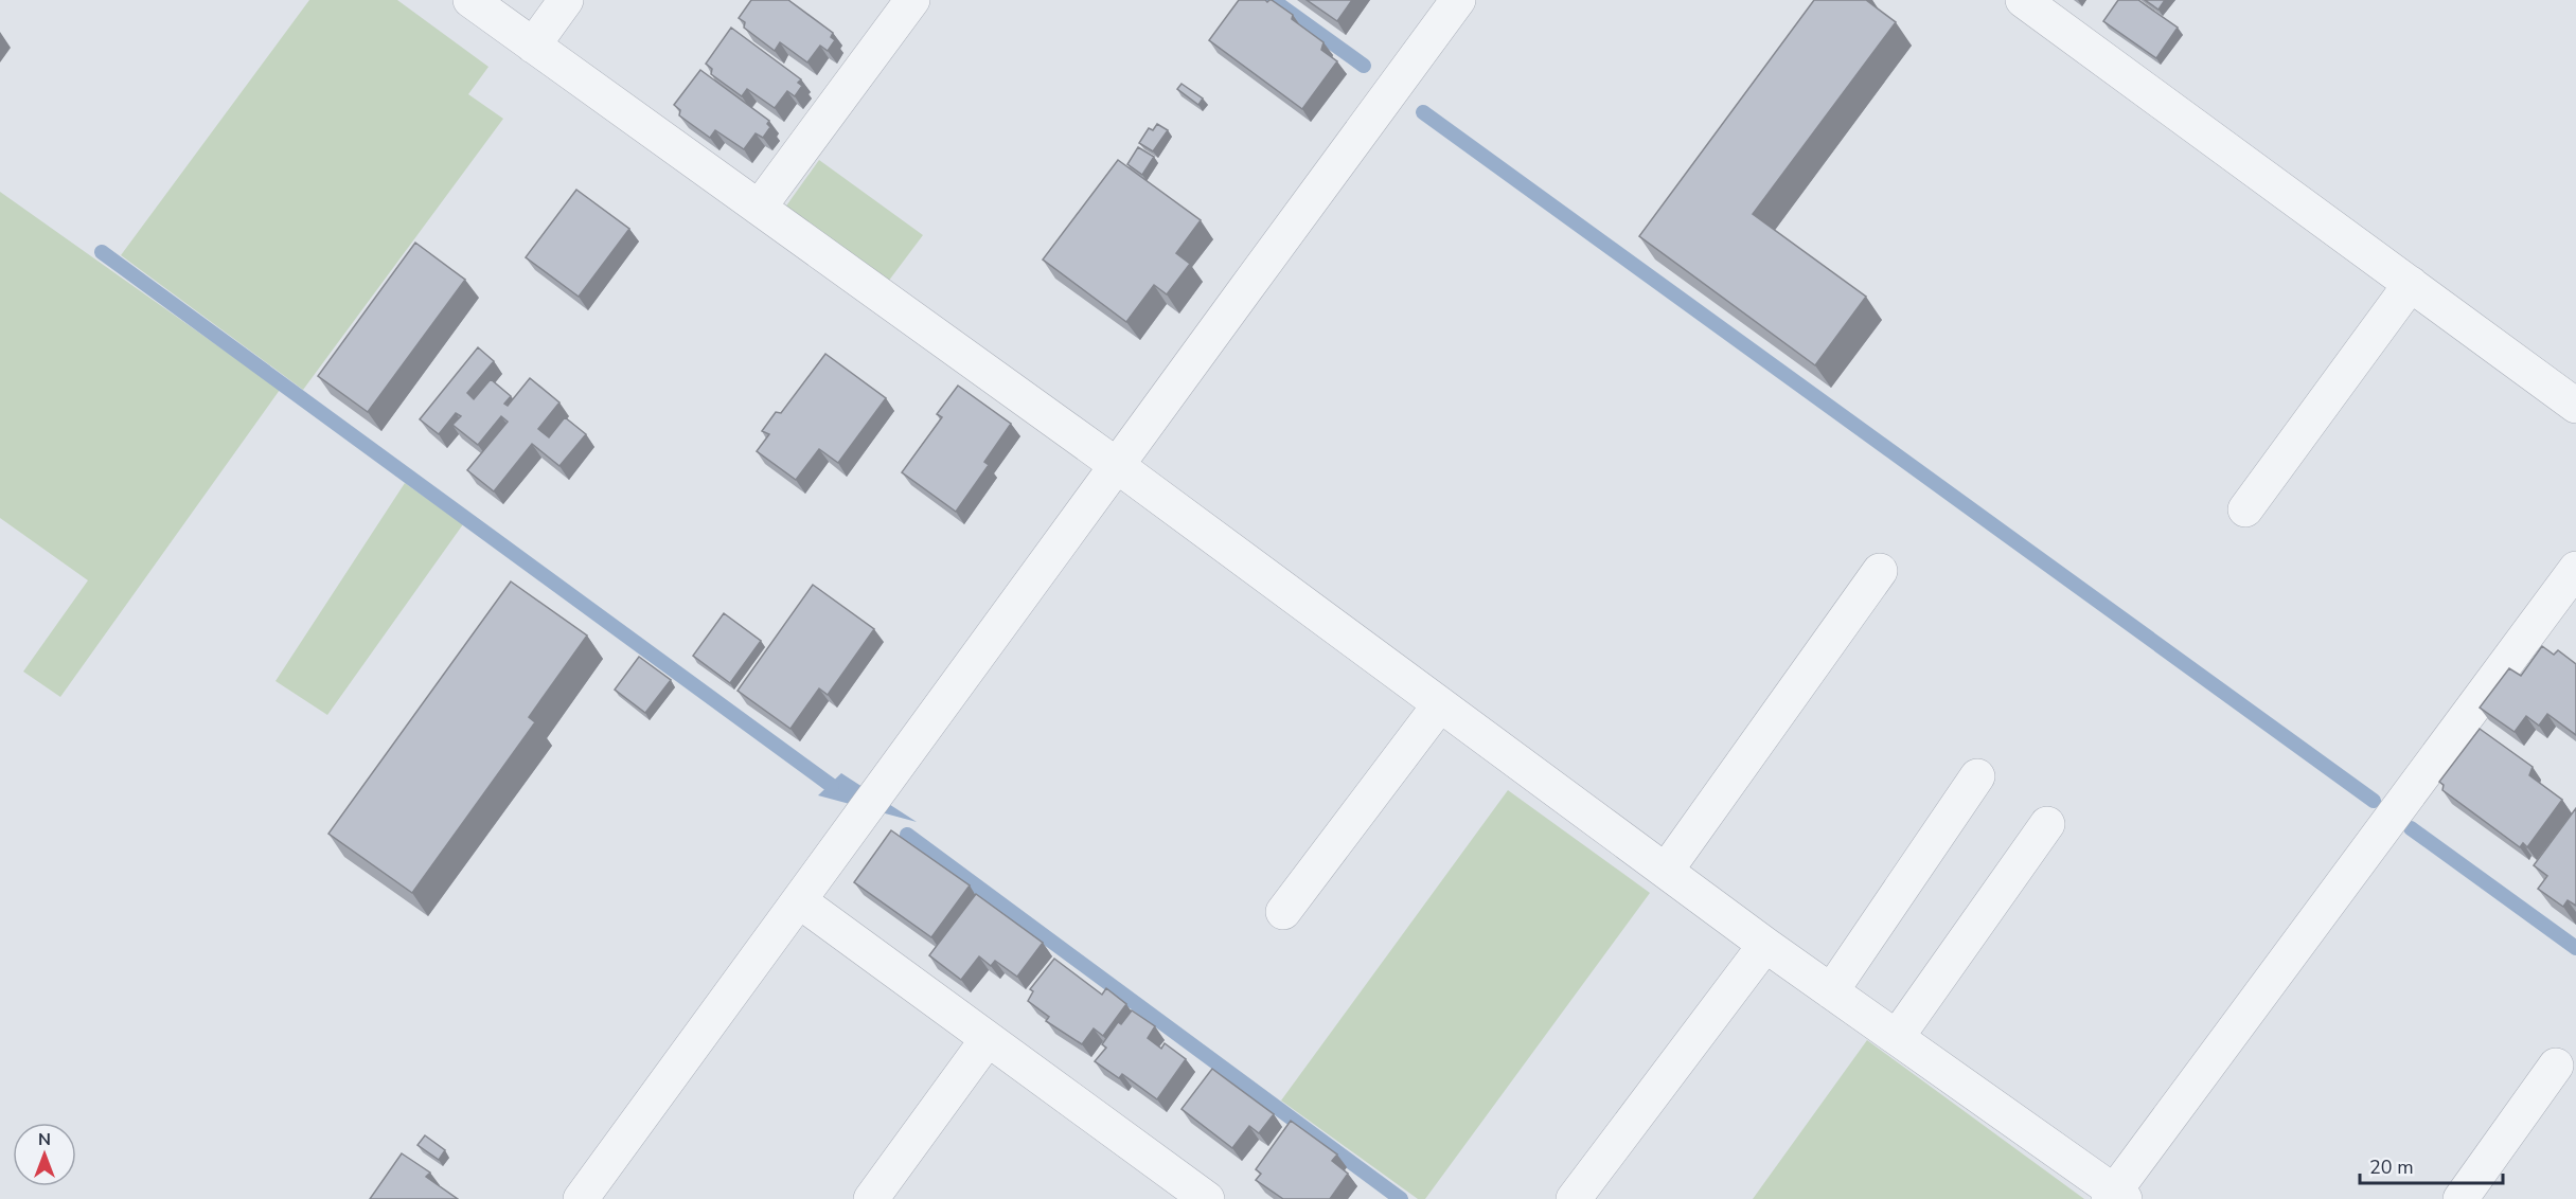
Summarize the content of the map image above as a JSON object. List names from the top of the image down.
{
  "scale_bar": "20 m",
  "north": "top"
}
